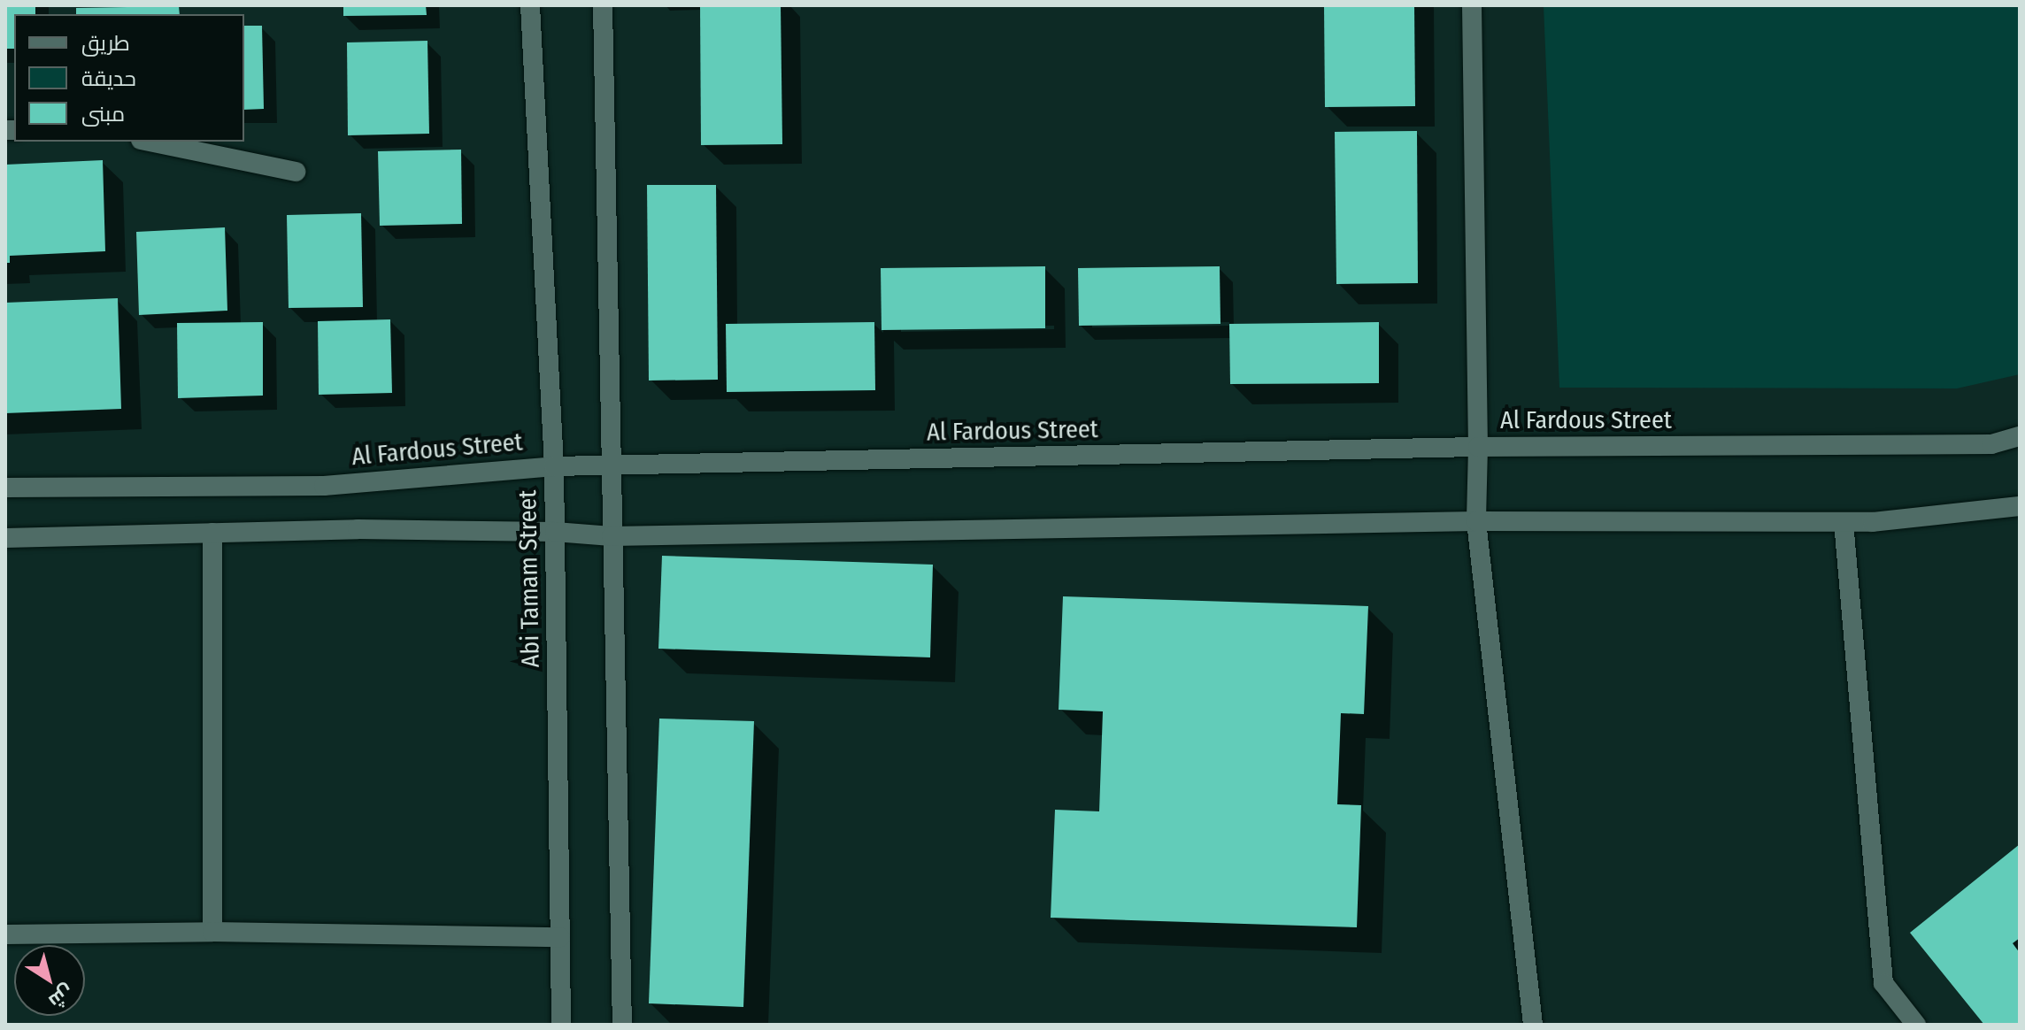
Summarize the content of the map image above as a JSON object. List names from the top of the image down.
{
  "streets": {
    "street": ["Al Fardous Street", "Abi Tamam Street"]
  },
  "crossings": [
    ["Al Fardous Street", "Abi Tamam Street"]
  ],
  "legend": ["طريق", "حديقة", "مبنى"],
  "north": "bottom right"
}
